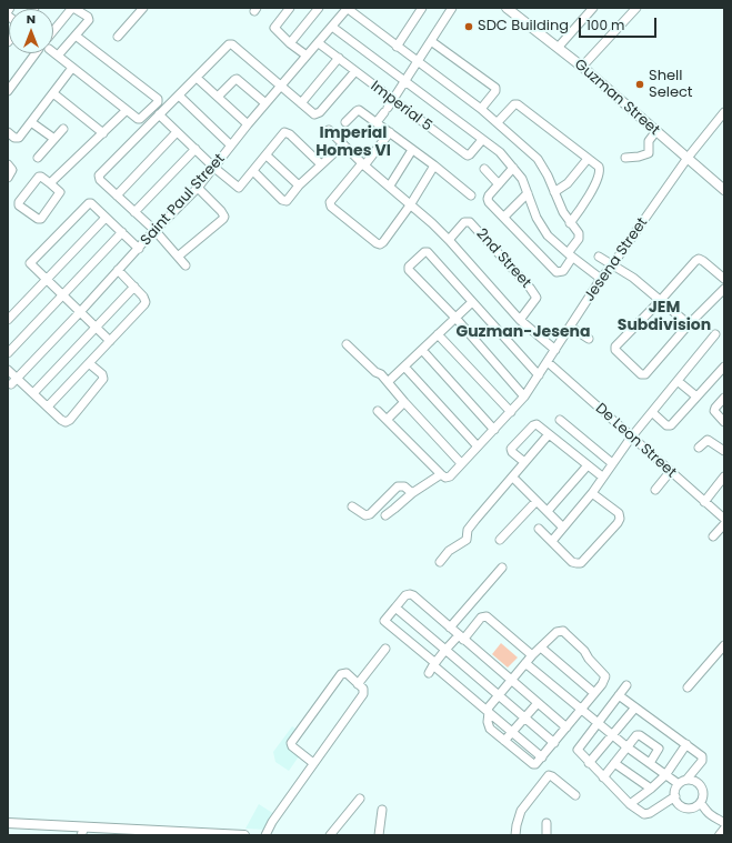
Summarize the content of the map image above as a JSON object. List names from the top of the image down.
{
  "streets": {
    "main road": ["Guzman Street"],
    "street": [
      "Imperial 5",
      "Saint Paul Street",
      "2nd Street",
      "Jesena Street",
      "De Leon Street"
    ]
  },
  "crossings": [
    ["Guzman Street", "Jesena Street"],
    ["Imperial 5", "Saint Paul Street"],
    ["Jesena Street", "De Leon Street"]
  ],
  "districts": ["Imperial Homes VI", "JEM Subdivision", "Guzman-Jesena"],
  "places": ["SDC Building", "Shell Select"],
  "scale_bar": "100 m",
  "north": "top"
}
